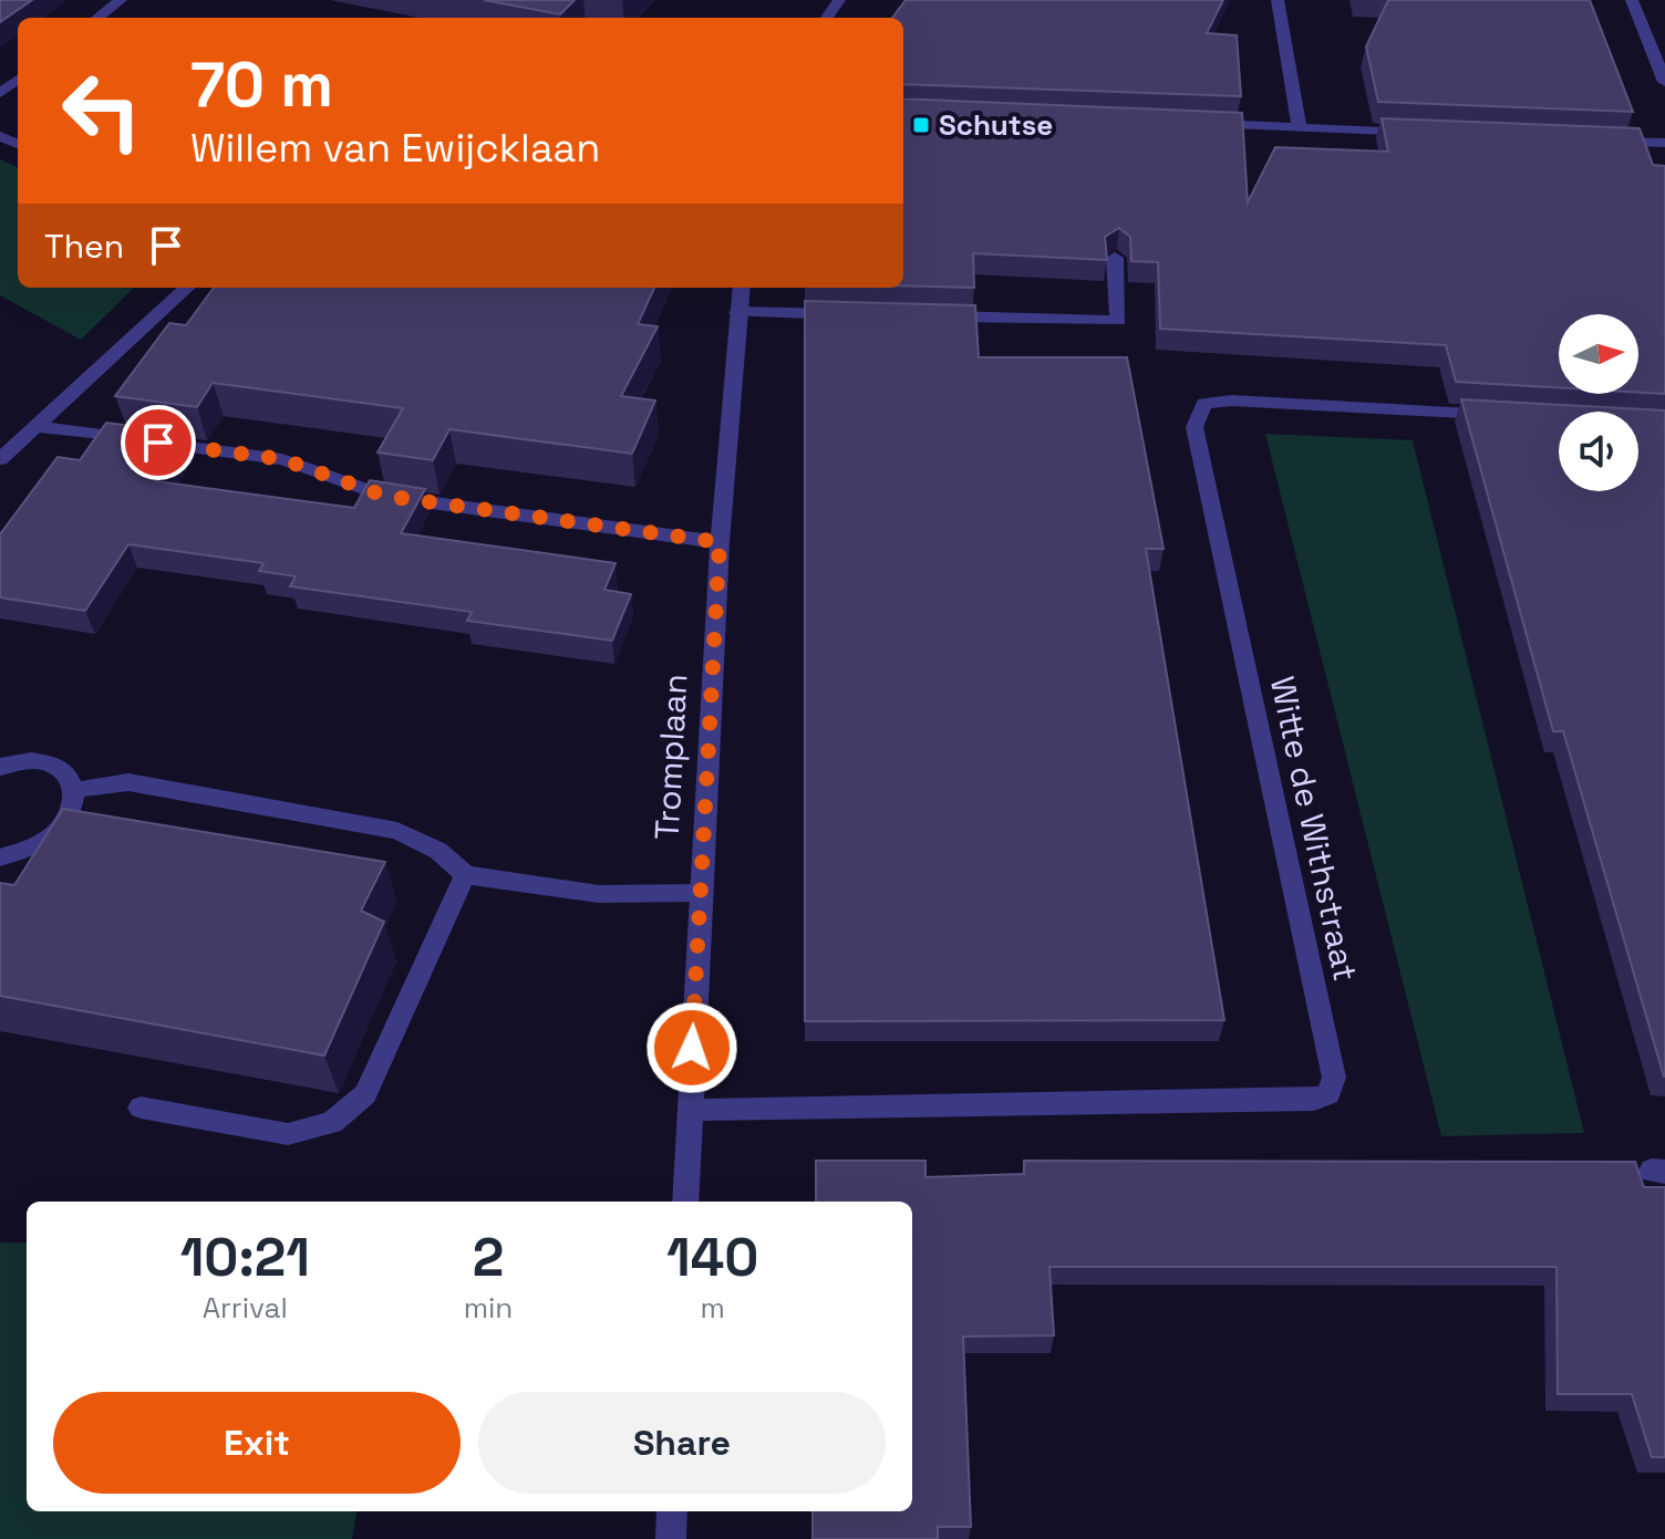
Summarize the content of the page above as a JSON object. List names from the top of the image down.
{
  "streets": {
    "street": ["Tromplaan", "Witte de Withstraat"]
  },
  "crossings": [
    ["Tromplaan", "Witte de Withstraat"]
  ],
  "places": {
    "transit": ["Schutse"]
  },
  "north": "right",
  "page": {
    "turn": ["70 m", "Willem van Ewijcklaan"],
    "then": "Then",
    "eta": [
      "10:21",
      "Arrival",
      "2",
      "min",
      "140",
      "m"
    ],
    "buttons": ["Exit", "Share"]
  }
}
